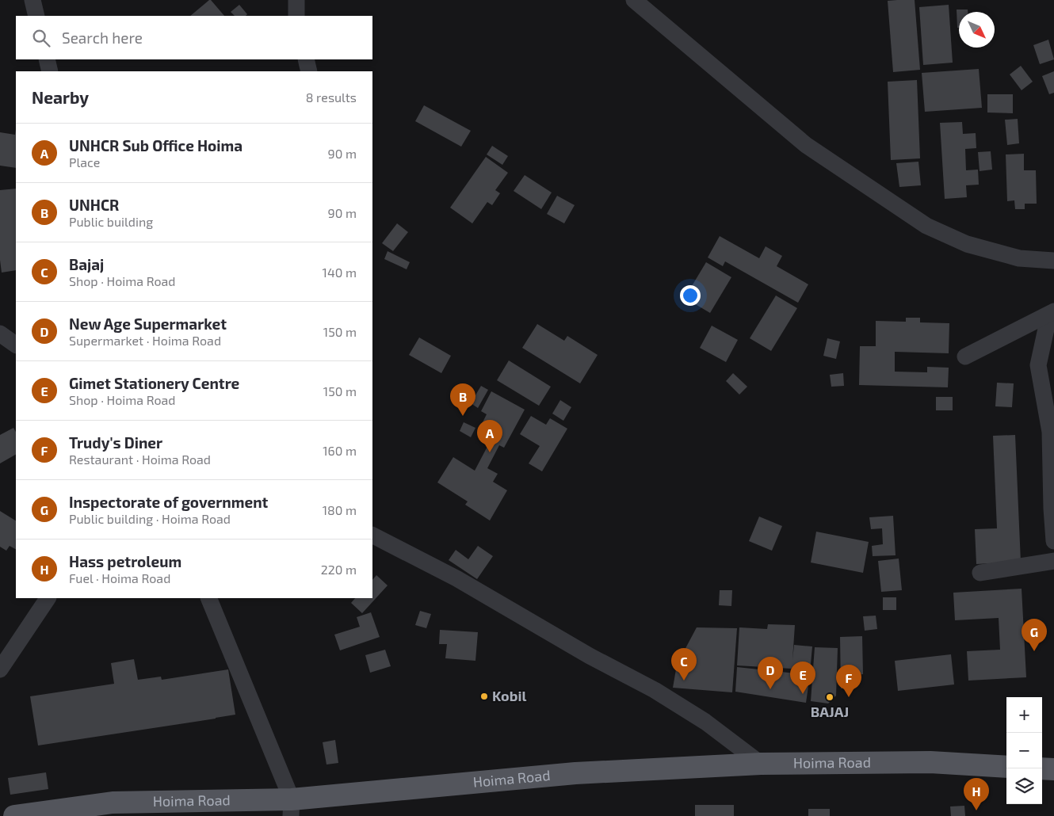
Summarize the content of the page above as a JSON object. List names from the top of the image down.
{
  "streets": {
    "main road": ["Hoima Road"]
  },
  "places": ["Kobil", "BAJAJ"],
  "north": "bottom right",
  "page": {
    "search": "Search here",
    "heading": ["Nearby", "8 results"],
    "list": [
      {
        "mark": "A",
        "name": "UNHCR Sub Office Hoima",
        "note": "Place",
        "value": "90 m"
      },
      {
        "mark": "B",
        "name": "UNHCR",
        "note": "Public building",
        "value": "90 m"
      },
      {
        "mark": "C",
        "name": "Bajaj",
        "note": "Shop · Hoima Road",
        "value": "140 m"
      },
      {
        "mark": "D",
        "name": "New Age Supermarket",
        "note": "Supermarket · Hoima Road",
        "value": "150 m"
      },
      {
        "mark": "E",
        "name": "Gimet Stationery Centre",
        "note": "Shop · Hoima Road",
        "value": "150 m"
      },
      {
        "mark": "F",
        "name": "Trudy's Diner",
        "note": "Restaurant · Hoima Road",
        "value": "160 m"
      },
      {
        "mark": "G",
        "name": "Inspectorate of government",
        "note": "Public building · Hoima Road",
        "value": "180 m"
      },
      {
        "mark": "H",
        "name": "Hass petroleum",
        "note": "Fuel · Hoima Road",
        "value": "220 m"
      }
    ],
    "pins": [
      "B",
      "A",
      "G",
      "C",
      "D",
      "E",
      "F",
      "H"
    ],
    "map_buttons": ["+", "−"]
  }
}
